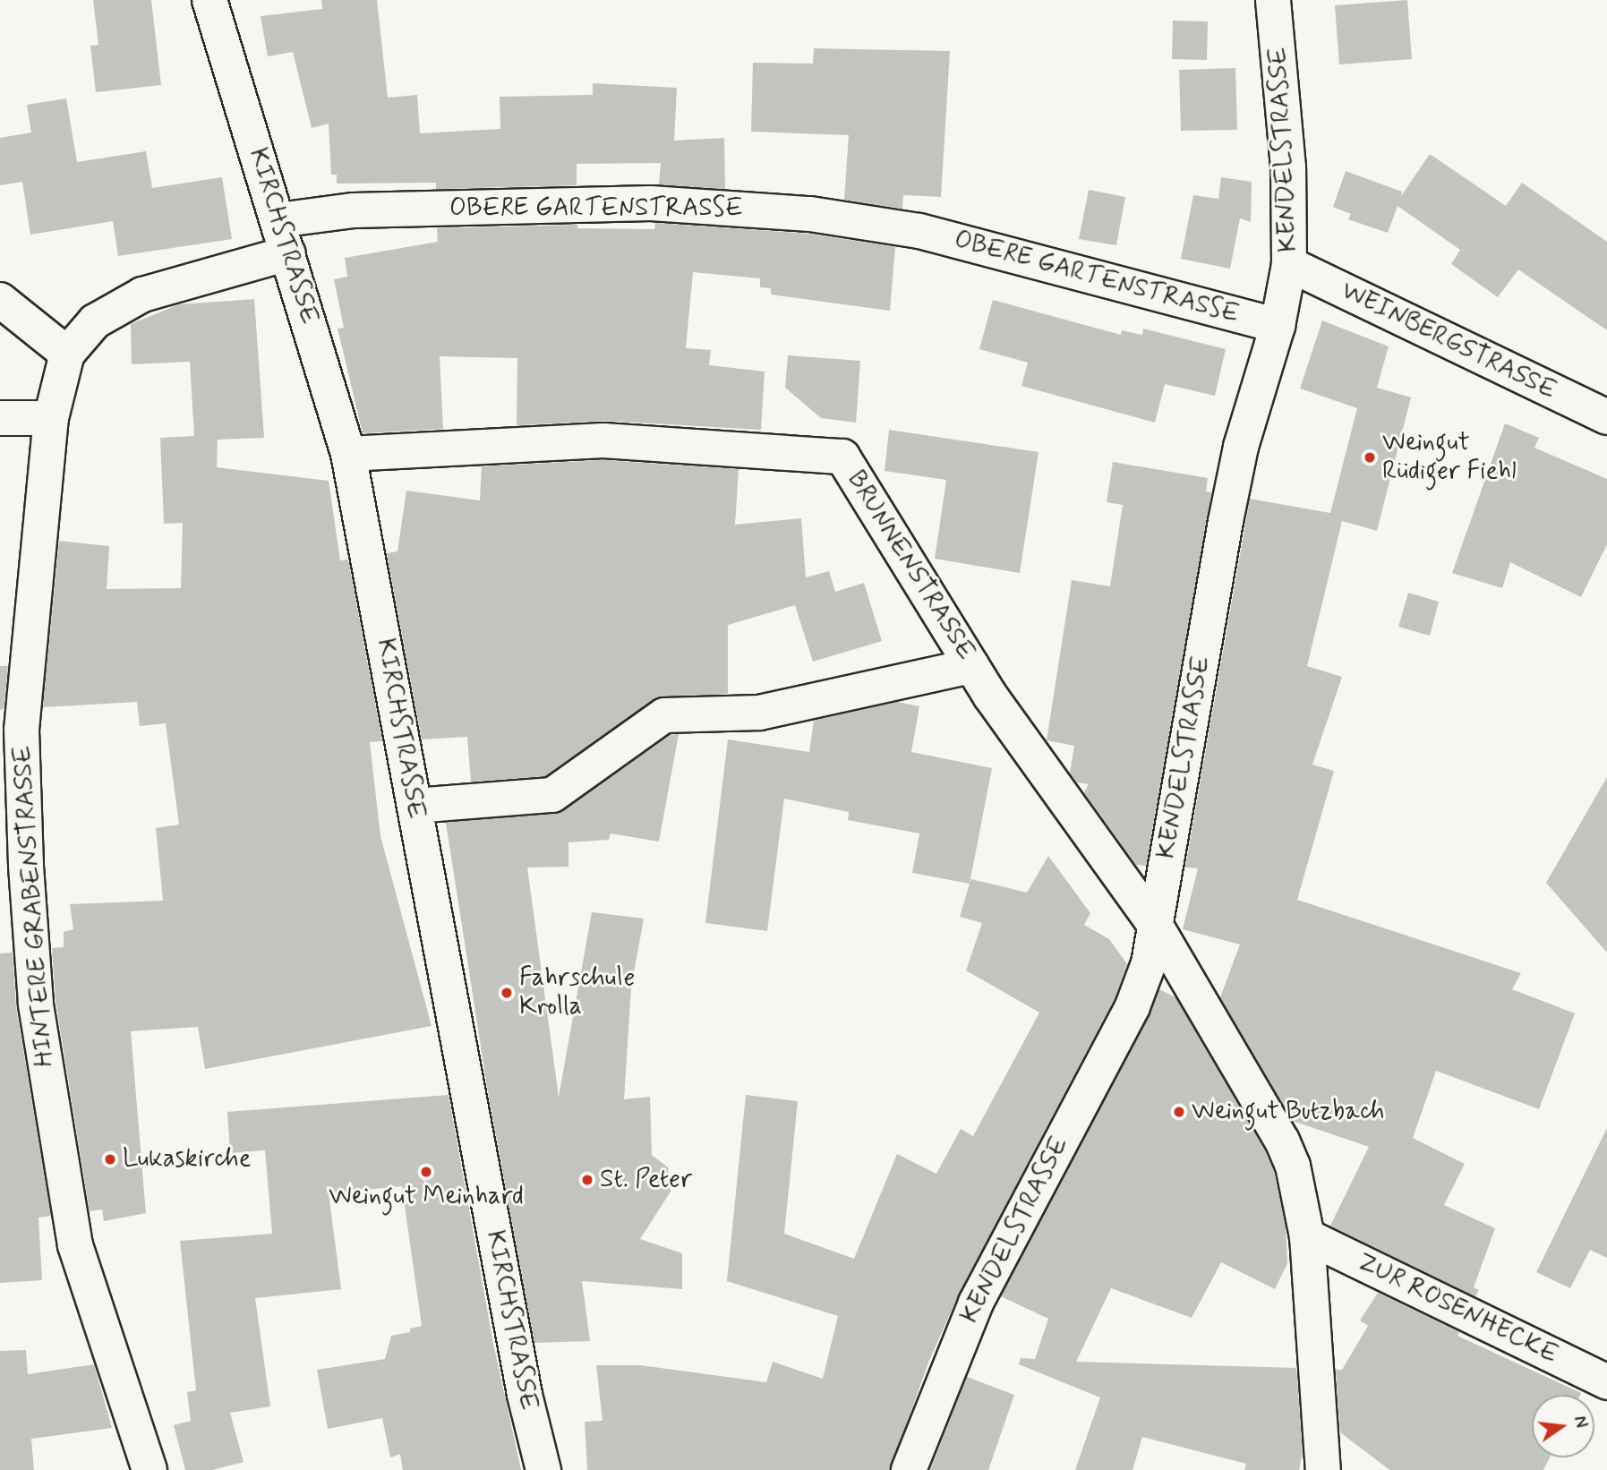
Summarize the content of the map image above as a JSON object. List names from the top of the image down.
{
  "streets": {
    "street": [
      "KENDELSTRASSE",
      "OBERE GARTENSTRASSE",
      "KIRCHSTRASSE",
      "WEINBERGSTRASSE",
      "BRUNNENSTRASSE",
      "HINTERE GRABENSTRASSE",
      "ZUR ROSENHECKE"
    ]
  },
  "crossings": [
    ["KENDELSTRASSE", "OBERE GARTENSTRASSE"],
    ["KENDELSTRASSE", "WEINBERGSTRASSE"],
    ["KENDELSTRASSE", "BRUNNENSTRASSE"],
    ["OBERE GARTENSTRASSE", "KIRCHSTRASSE"],
    ["KIRCHSTRASSE", "BRUNNENSTRASSE"],
    ["KIRCHSTRASSE", "HINTERE GRABENSTRASSE"],
    ["BRUNNENSTRASSE", "ZUR ROSENHECKE"]
  ],
  "places": [
    "Weingut Rüdiger Fiehl",
    "Fahrschule Krolla",
    "Weingut Butzbach",
    "Lukaskirche",
    "Weingut Meinhard",
    "St. Peter"
  ],
  "north": "right"
}
